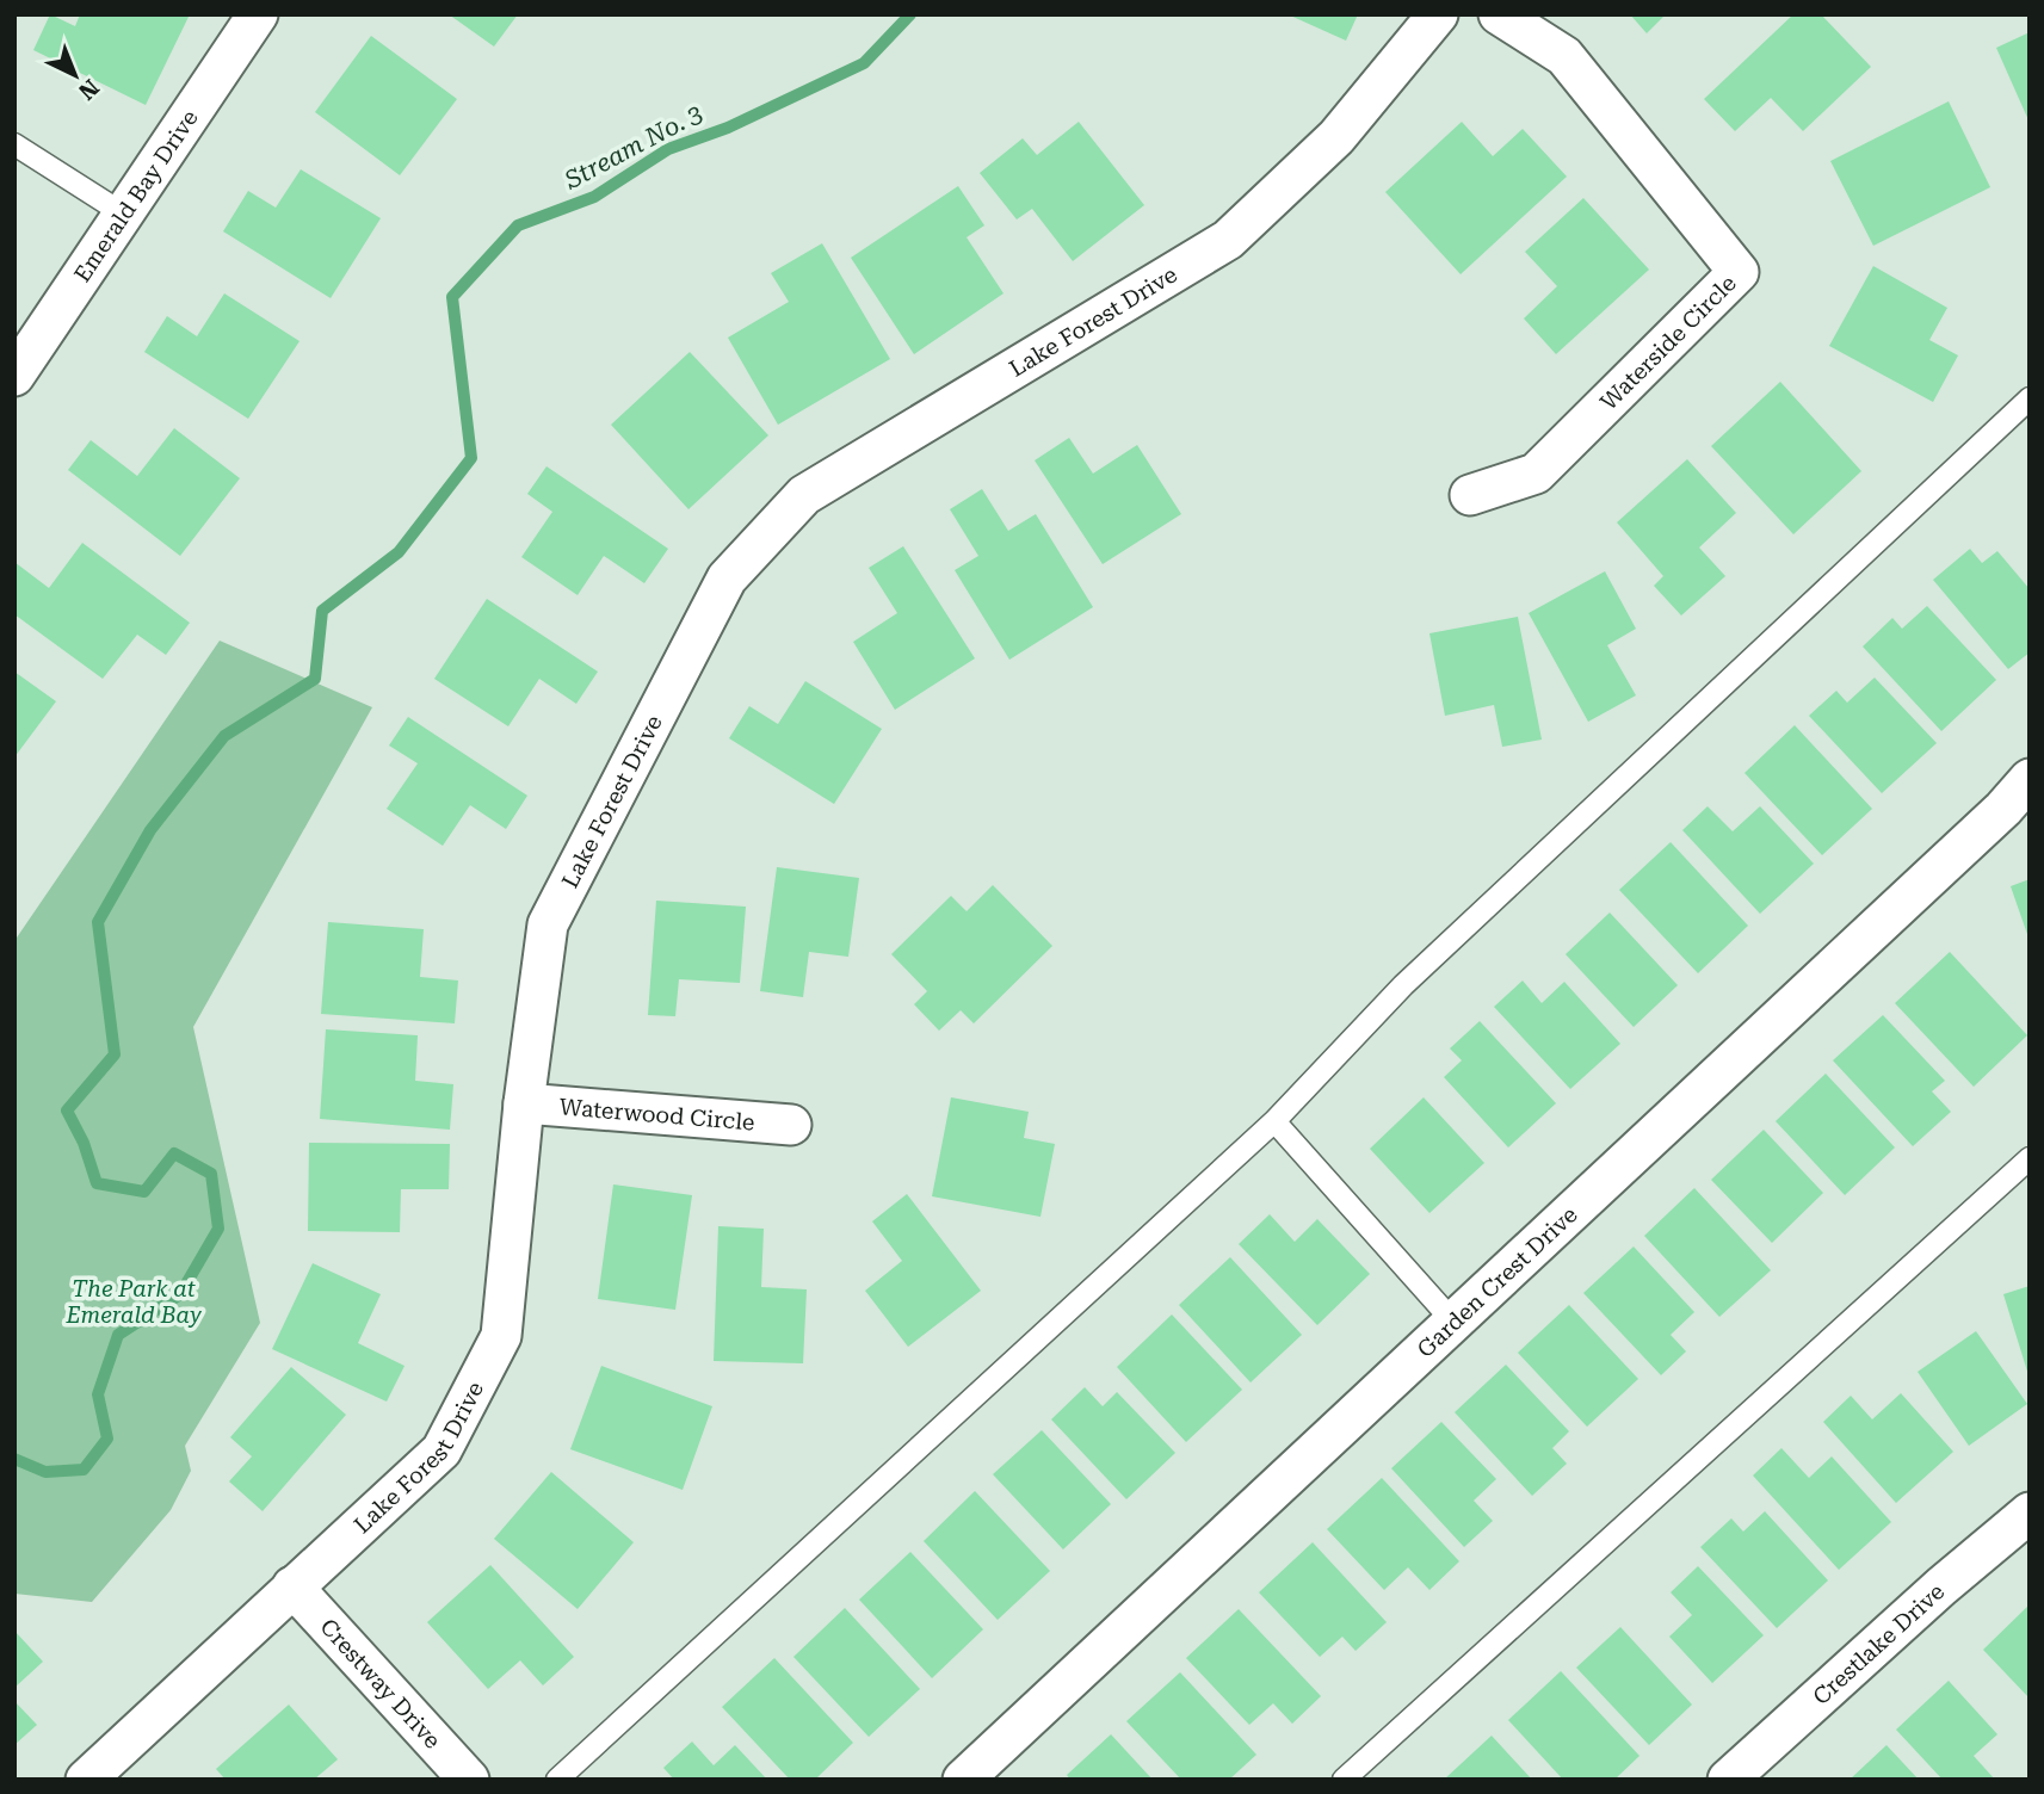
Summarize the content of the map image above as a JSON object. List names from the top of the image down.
{
  "streets": {
    "street": [
      "Emerald Bay Drive",
      "Lake Forest Drive",
      "Waterside Circle",
      "Waterwood Circle",
      "Garden Crest Drive",
      "Crestlake Drive",
      "Crestway Drive"
    ]
  },
  "crossings": [
    ["Lake Forest Drive", "Waterwood Circle"],
    ["Lake Forest Drive", "Crestway Drive"]
  ],
  "water": ["Stream No. 3"],
  "parks": ["The Park at Emerald Bay"],
  "north": "bottom right"
}
